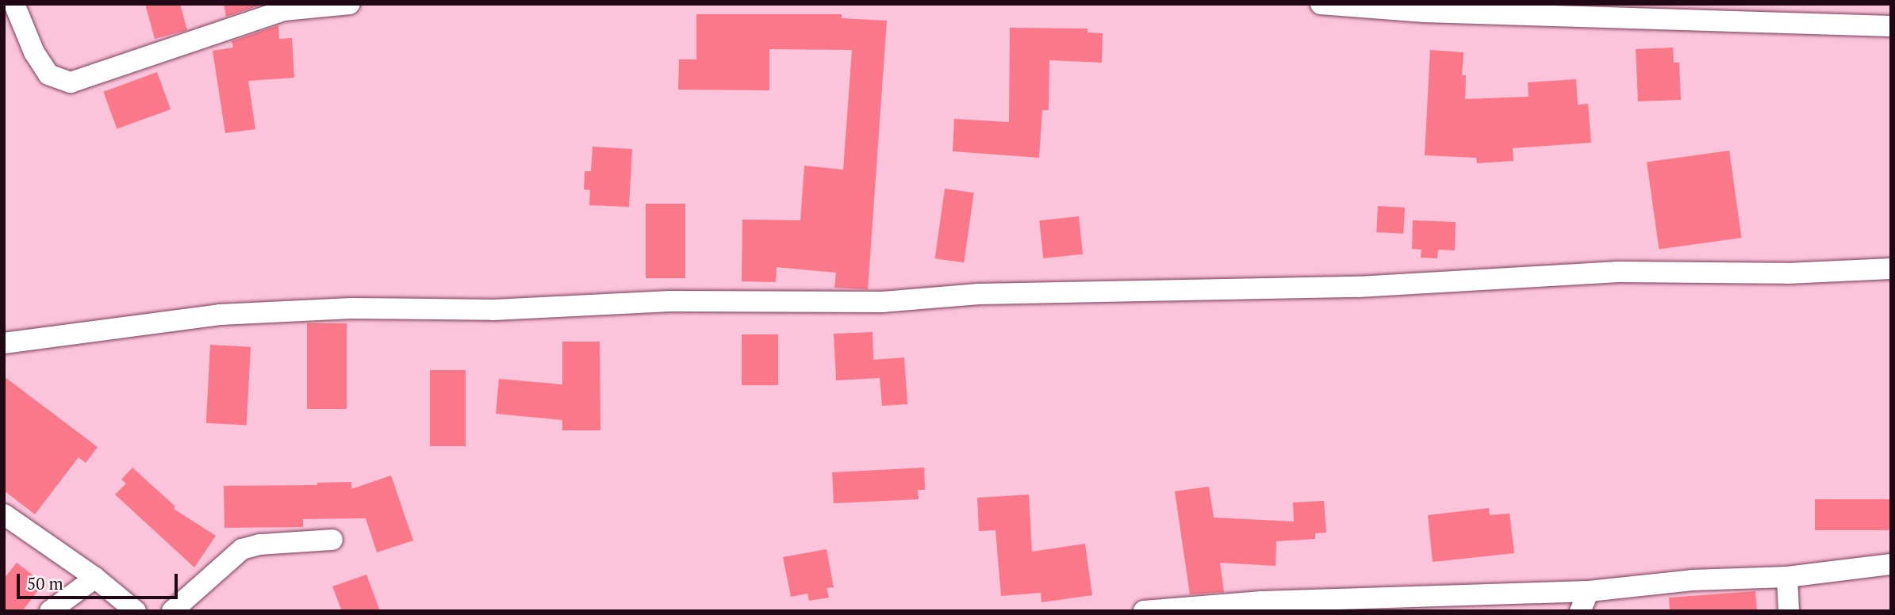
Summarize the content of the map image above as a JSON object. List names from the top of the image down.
{
  "scale_bar": "50 m"
}
